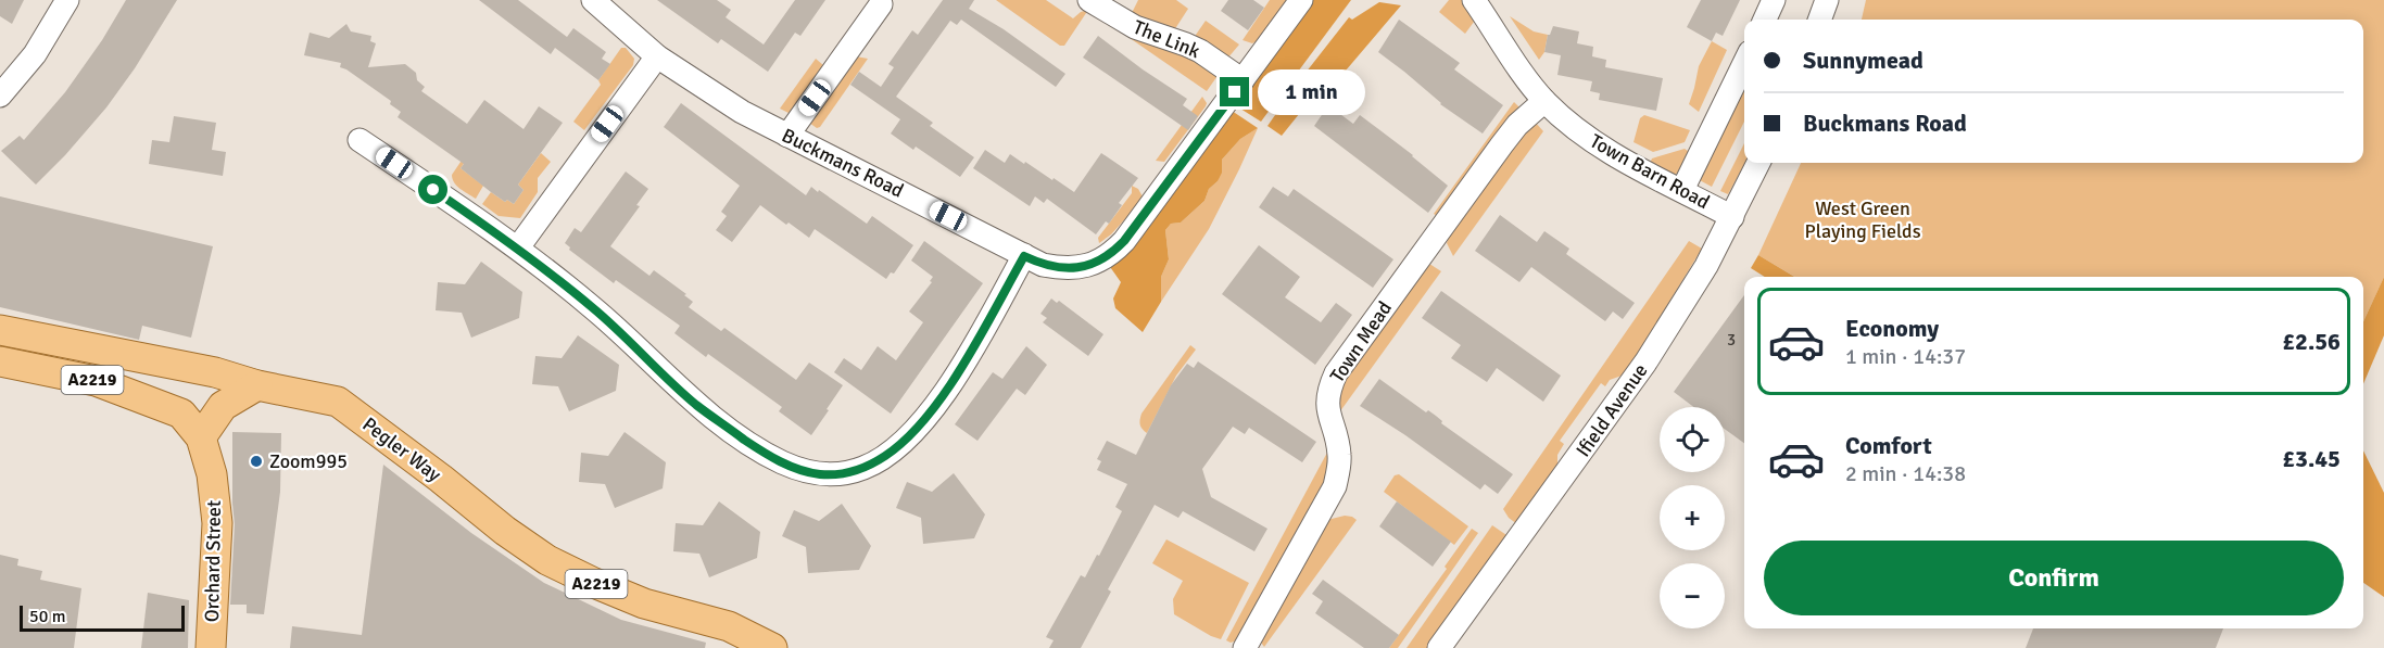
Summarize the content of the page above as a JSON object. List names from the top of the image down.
{
  "streets": {
    "main road": ["A2219", "Pegler Way", "Orchard Street"],
    "street": [
      "The Link",
      "Buckmans Road",
      "Town Barn Road",
      "Town Mead",
      "Ifield Avenue"
    ]
  },
  "crossings": [
    ["The Link", "Buckmans Road"],
    ["Town Barn Road", "Town Mead"],
    ["Town Barn Road", "Ifield Avenue"],
    ["A2219", "Orchard Street"]
  ],
  "parks": ["West Green Playing Fields"],
  "places": ["Zoom995"],
  "house_numbers": ["3"],
  "scale_bar": "50 m",
  "page": {
    "banner": ["Sunnymead", "Buckmans Road"],
    "bubble": "1 min",
    "list": [
      {
        "name": "Economy",
        "note": "1 min · 14:37",
        "value": "£2.56"
      },
      {
        "name": "Comfort",
        "note": "2 min · 14:38",
        "value": "£3.45"
      }
    ],
    "map_buttons": ["+", "−"],
    "buttons": "Confirm",
    "scale": "50 m"
  }
}
